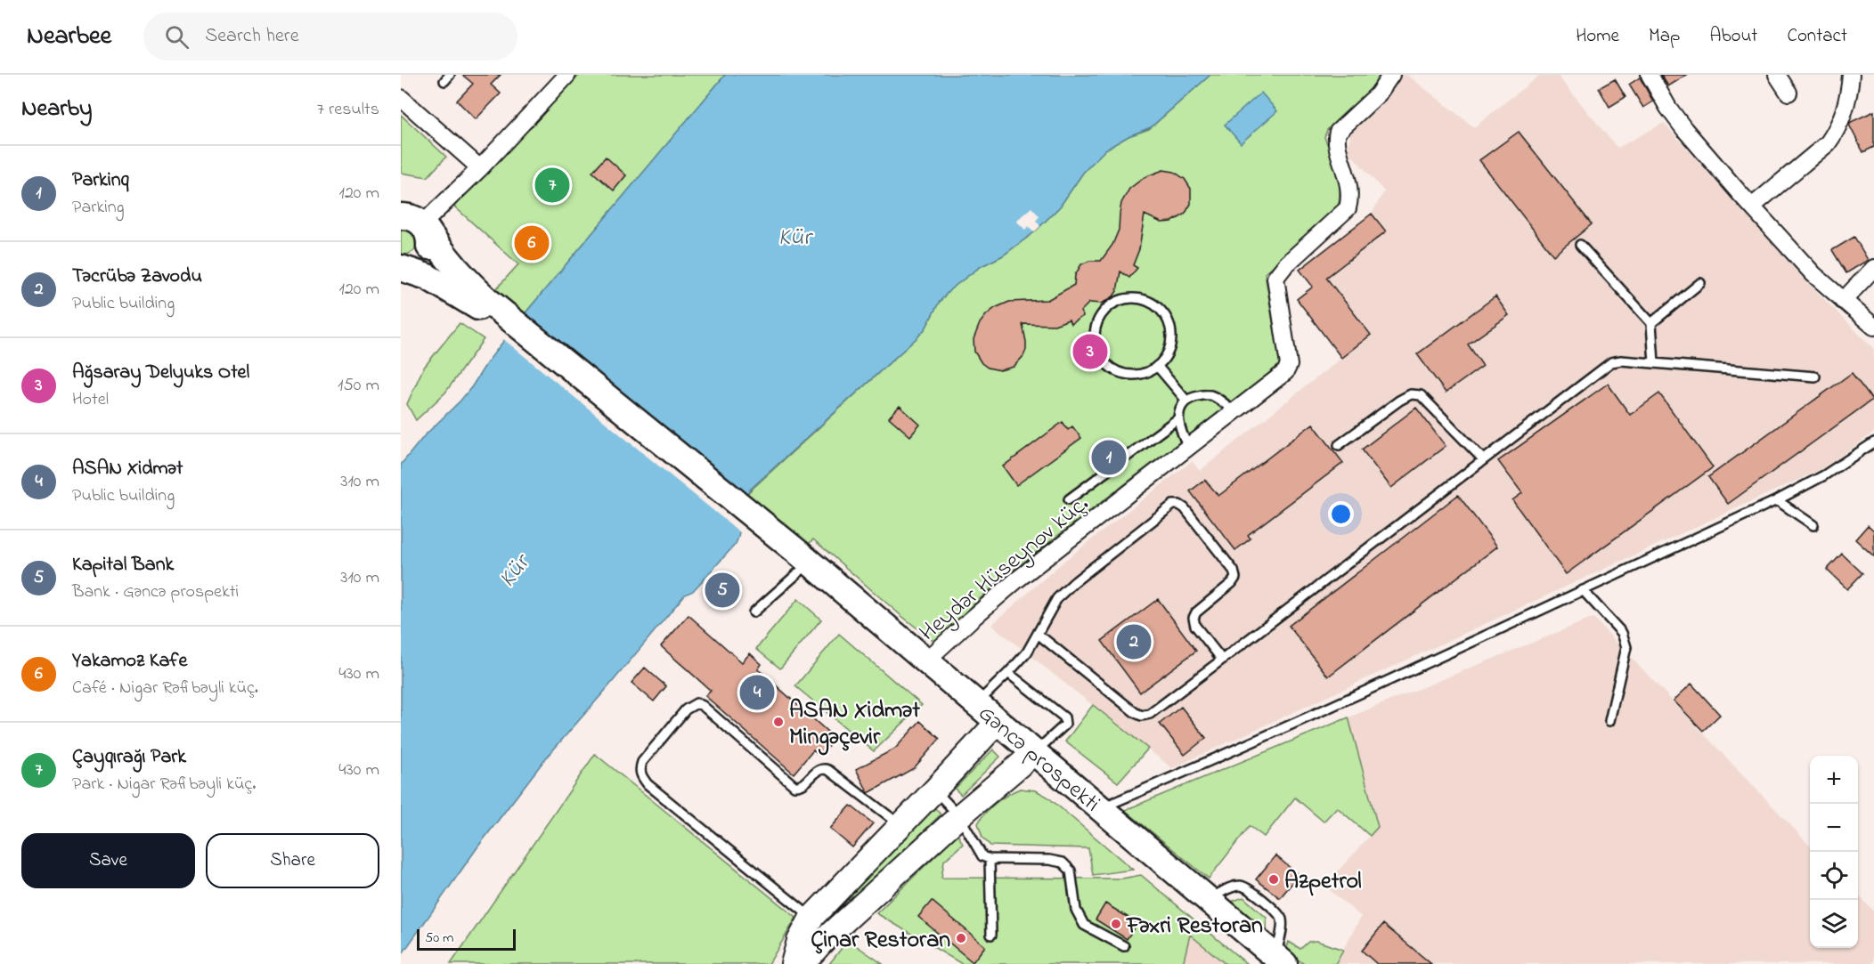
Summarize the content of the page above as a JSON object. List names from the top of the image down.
{
  "streets": {
    "main road": ["Gəncə prospekti"],
    "street": ["Heydər Hüseynov küç."]
  },
  "crossings": [
    ["Heydər Hüseynov küç.", "Gəncə prospekti"]
  ],
  "water": ["Kür"],
  "places": [
    "ASAN Xidmət Mingəçevir",
    "Azpetrol",
    "Fəxri Restoran",
    "Çinar Restoran"
  ],
  "scale_bar": "50 m",
  "page": {
    "header": "Nearbee",
    "search": "Search here",
    "nav": [
      "Home",
      "Map",
      "About",
      "Contact"
    ],
    "heading": ["Nearby", "7 results"],
    "list": [
      {
        "mark": "1",
        "name": "Parkinq",
        "note": "Parking",
        "value": "120 m"
      },
      {
        "mark": "2",
        "name": "Təcrübə Zavodu",
        "note": "Public building",
        "value": "120 m"
      },
      {
        "mark": "3",
        "name": "Ağsaray Delyuks Otel",
        "note": "Hotel",
        "value": "150 m"
      },
      {
        "mark": "4",
        "name": "ASAN Xidmət",
        "note": "Public building",
        "value": "310 m"
      },
      {
        "mark": "5",
        "name": "Kapital Bank",
        "note": "Bank · Gəncə prospekti",
        "value": "310 m"
      },
      {
        "mark": "6",
        "name": "Yakamoz Kafe",
        "note": "Café · Nigar Rəfibəyli küç.",
        "value": "430 m"
      },
      {
        "mark": "7",
        "name": "Çayqırağı Park",
        "note": "Park · Nigar Rəfibəyli küç.",
        "value": "430 m"
      }
    ],
    "pins": [
      "7",
      "6",
      "3",
      "1",
      "5",
      "2",
      "4"
    ],
    "map_buttons": ["+", "−"],
    "buttons": ["Save", "Share"],
    "scale": "50 m"
  }
}
